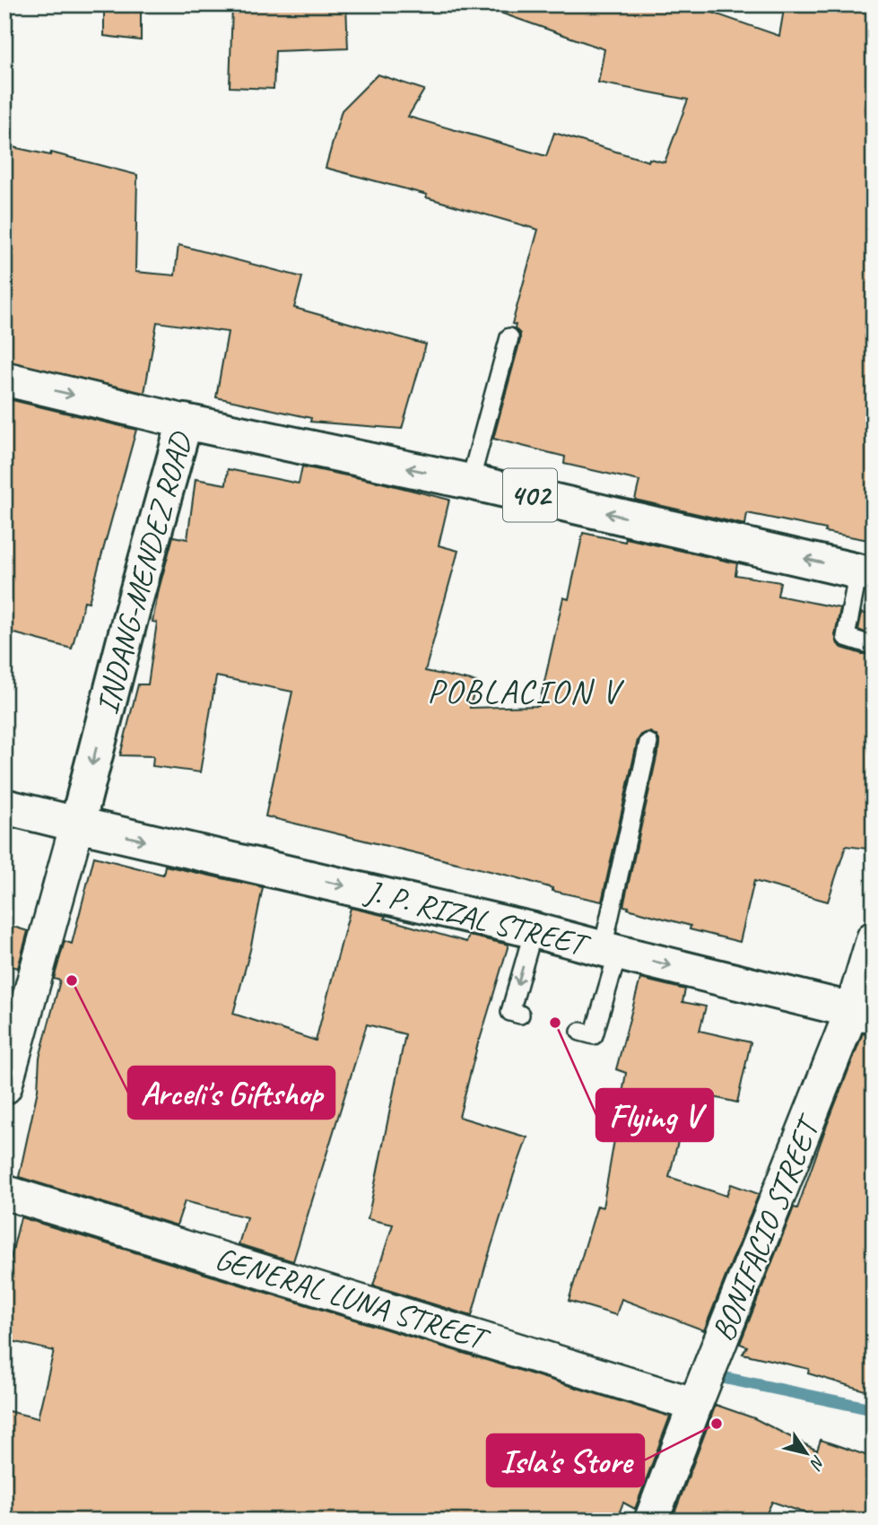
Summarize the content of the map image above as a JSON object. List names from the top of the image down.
{
  "streets": {
    "main road": ["402", "INDANG-MENDEZ ROAD", "J. P. RIZAL STREET"],
    "street": ["BONIFACIO STREET", "GENERAL LUNA STREET"]
  },
  "crossings": [
    ["INDANG-MENDEZ ROAD", "J. P. RIZAL STREET"],
    ["J. P. RIZAL STREET", "BONIFACIO STREET"],
    ["BONIFACIO STREET", "GENERAL LUNA STREET"]
  ],
  "one_way": ["J. P. RIZAL STREET"],
  "districts": ["POBLACION V"],
  "places": ["Arceli's Giftshop", "Flying V", "Isla's Store"],
  "north": "bottom right"
}
